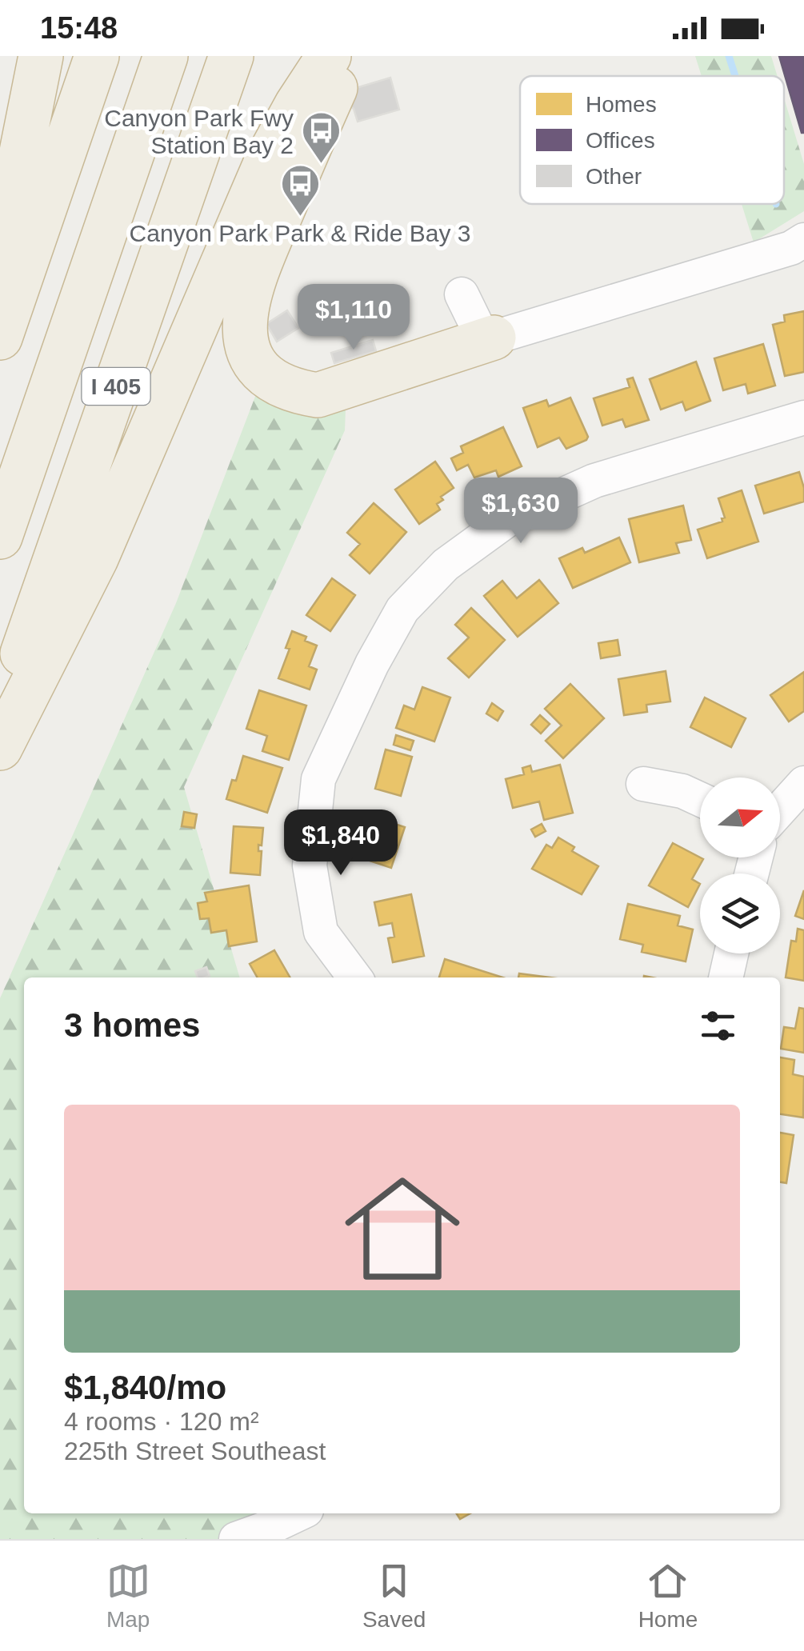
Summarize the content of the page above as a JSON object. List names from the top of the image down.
{
  "streets": {
    "highway": ["I 405"]
  },
  "places": {
    "bus stop": ["Canyon Park Fwy Station Bay 2", "Canyon Park Park & Ride Bay 3"]
  },
  "legend": ["Homes", "Offices", "Other"],
  "north": "right",
  "page": {
    "status": "15:48",
    "price": ["$1,110", "$1,630", "$1,840"],
    "heading": "3 homes",
    "list": [
      {
        "name": "$1,840/mo",
        "note": "4 rooms · 120 m² · 225th Street Southeast"
      }
    ],
    "tabs": ["Map", "Saved", "Home"]
  }
}
